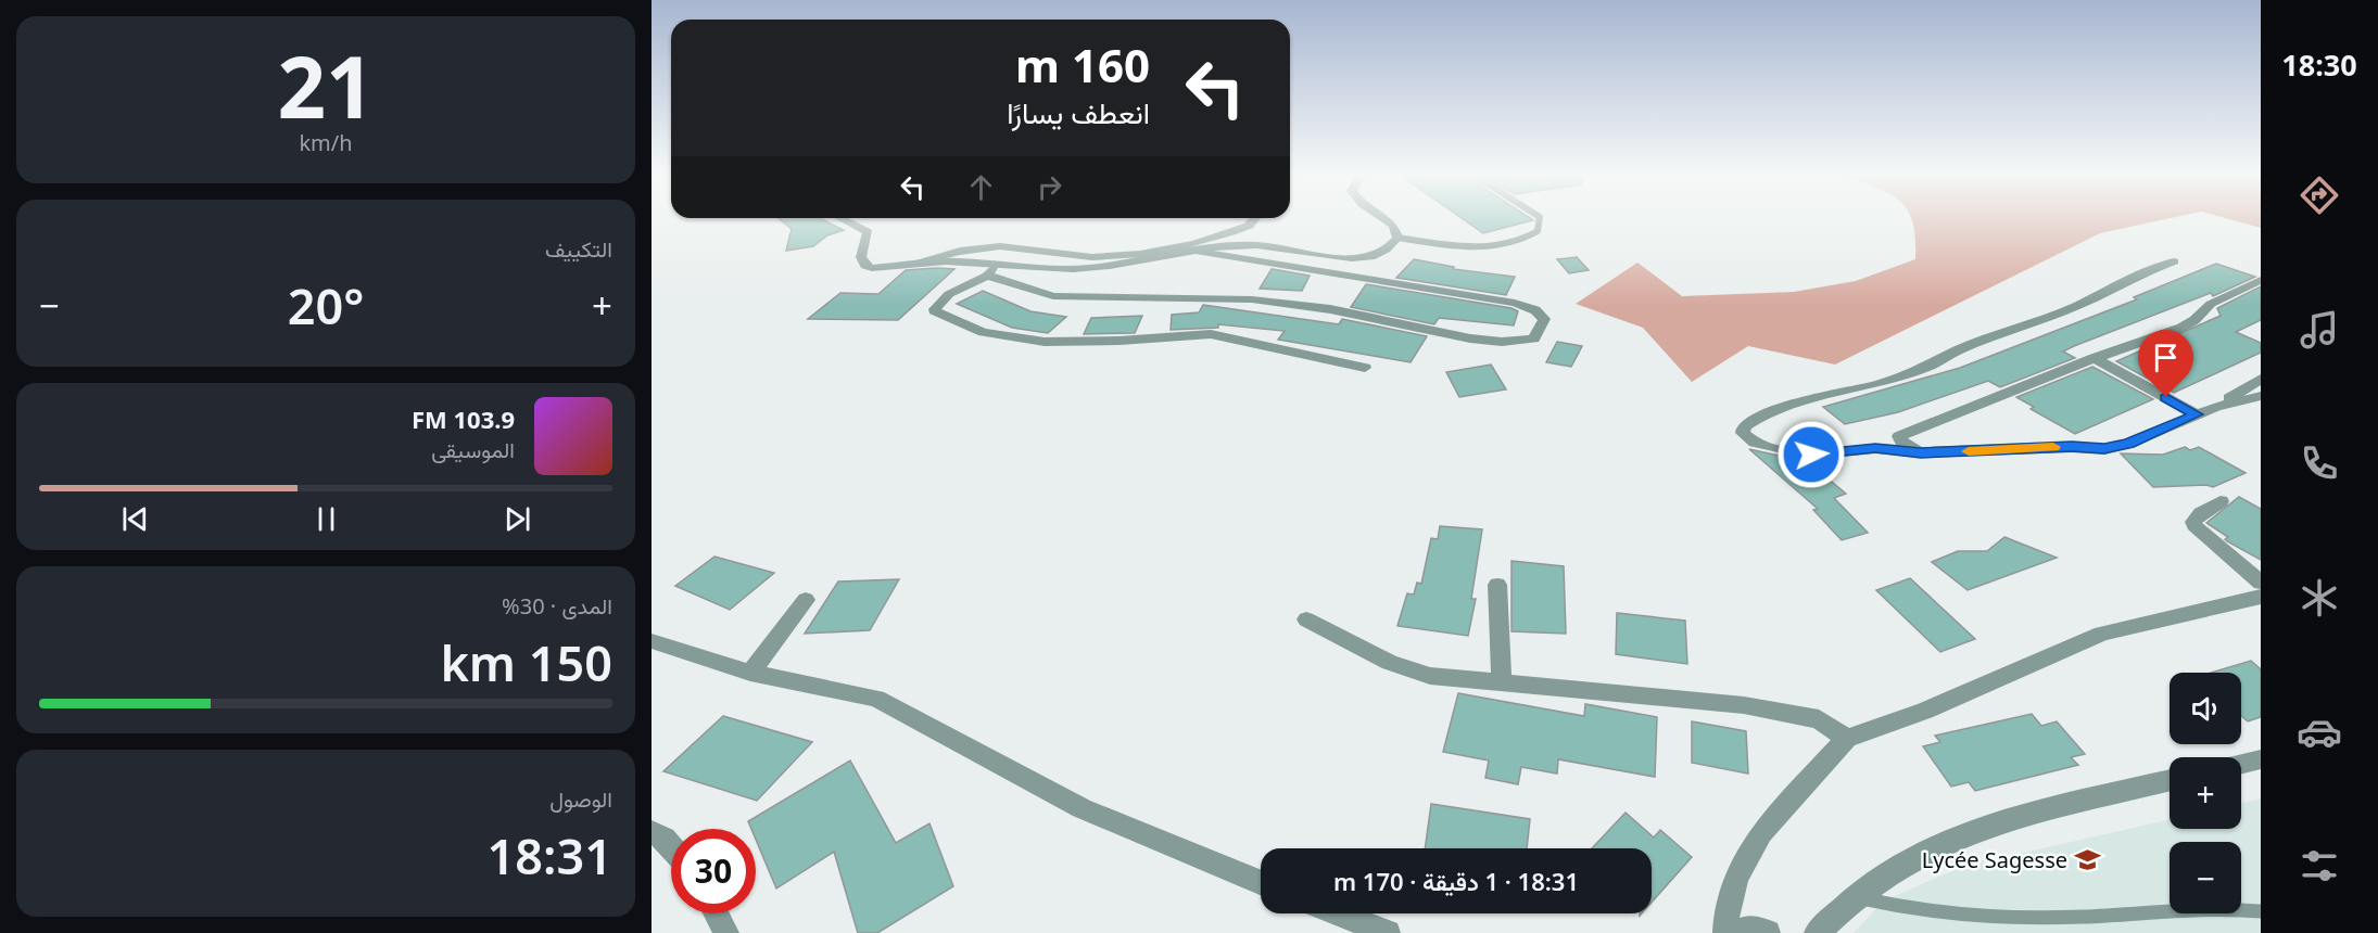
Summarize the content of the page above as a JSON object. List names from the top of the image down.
{
  "places": {
    "school or university": ["Lycée Sagesse"]
  },
  "page": {
    "tabs": "18:30",
    "tile": [
      ["21", "km/h"],
      "التكييف",
      ["المدى · 30%", "150 km"],
      ["الوصول", "18:31"]
    ],
    "turn": ["160 m", "انعطف يسارًا"],
    "heat": ["−", "20°", "+"],
    "song": ["103.9 FM", "الموسيقى"],
    "map_buttons": ["+", "−"],
    "limit": "30",
    "trip": "18:31 · 1 دقيقة · 170 m"
  }
}
